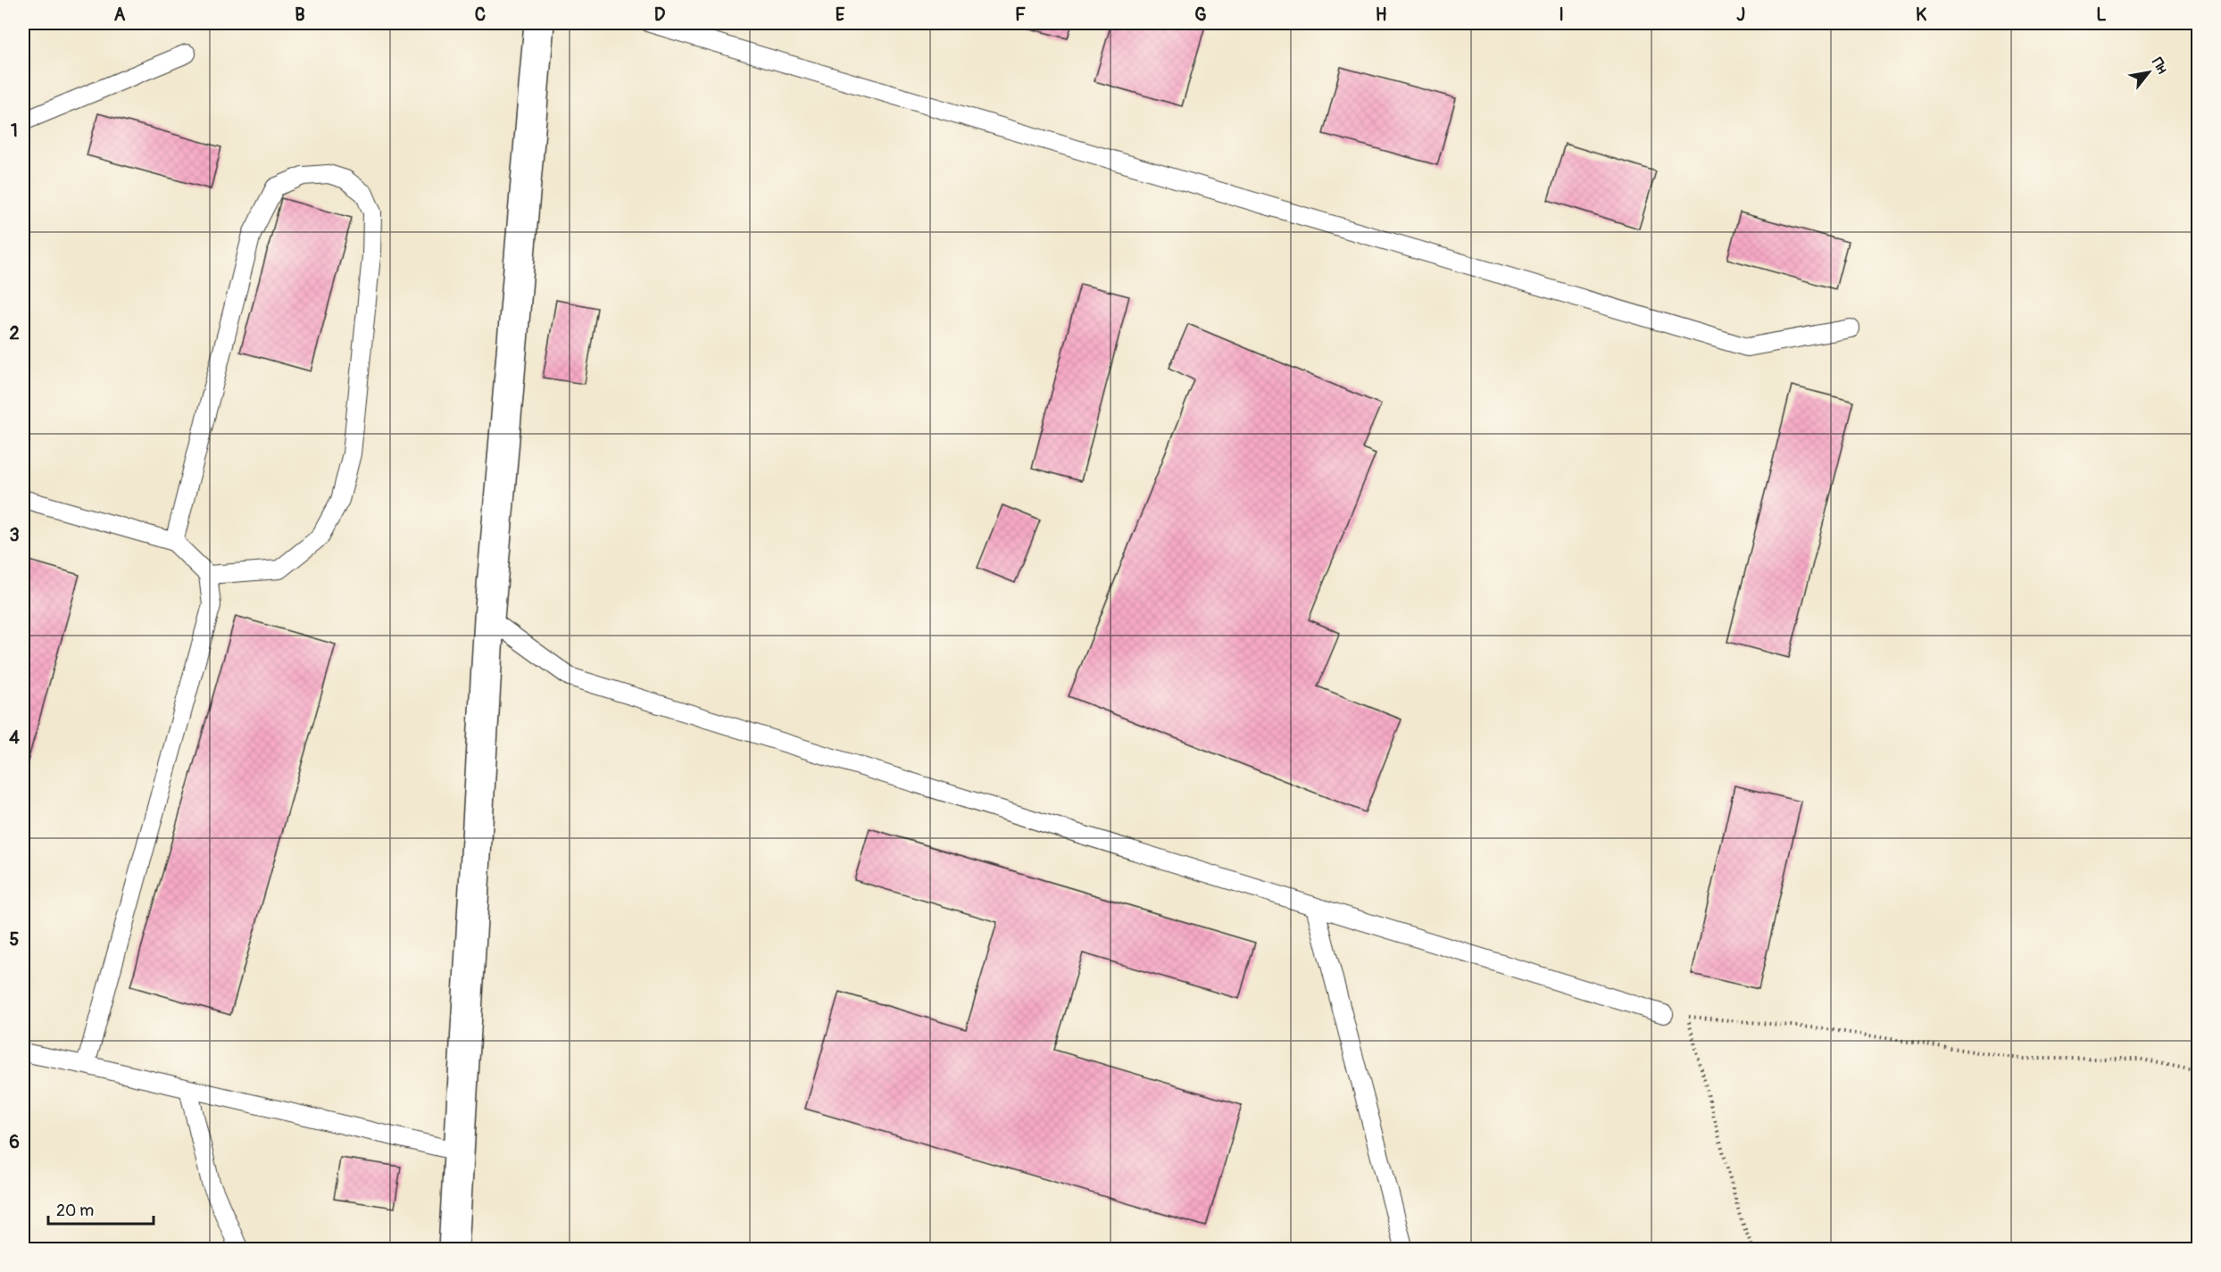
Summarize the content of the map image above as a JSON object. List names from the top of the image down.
{
  "scale_bar": "20 m",
  "north": "top right",
  "grid": {
    "columns": [
      "A",
      "B",
      "C",
      "D",
      "E",
      "F",
      "G",
      "H",
      "I",
      "J",
      "K",
      "L"
    ],
    "rows": [
      "1",
      "2",
      "3",
      "4",
      "5",
      "6"
    ]
  }
}
